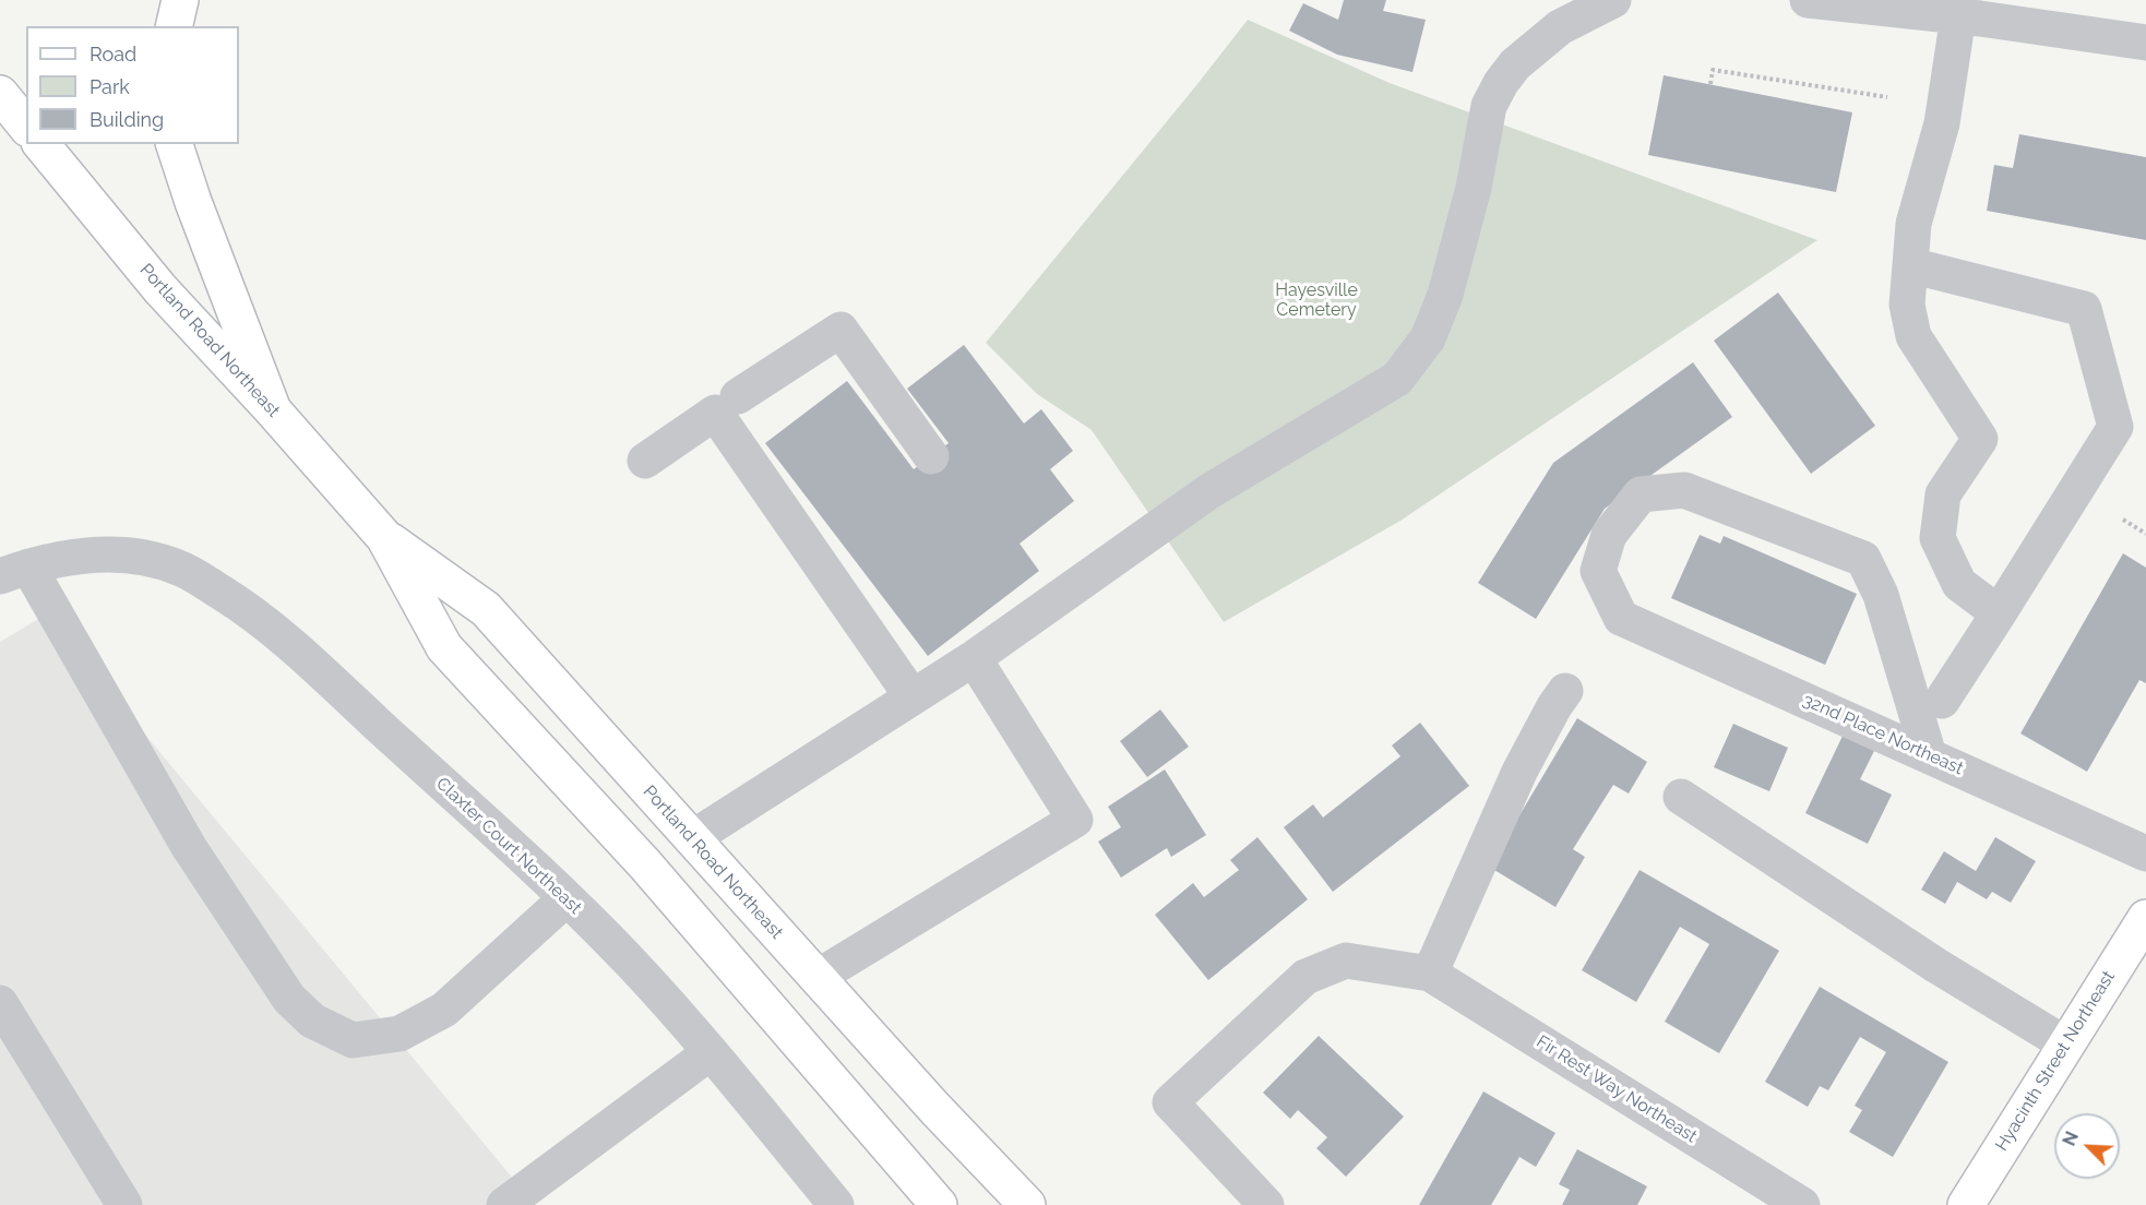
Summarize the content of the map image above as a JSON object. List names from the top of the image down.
{
  "streets": {
    "main road": ["Portland Road Northeast", "Hyacinth Street Northeast"],
    "street": ["32nd Place Northeast", "Claxter Court Northeast", "Fir Rest Way Northeast"]
  },
  "parks": ["Hayesville Cemetery"],
  "legend": ["Road", "Park", "Building"],
  "north": "top left"
}
